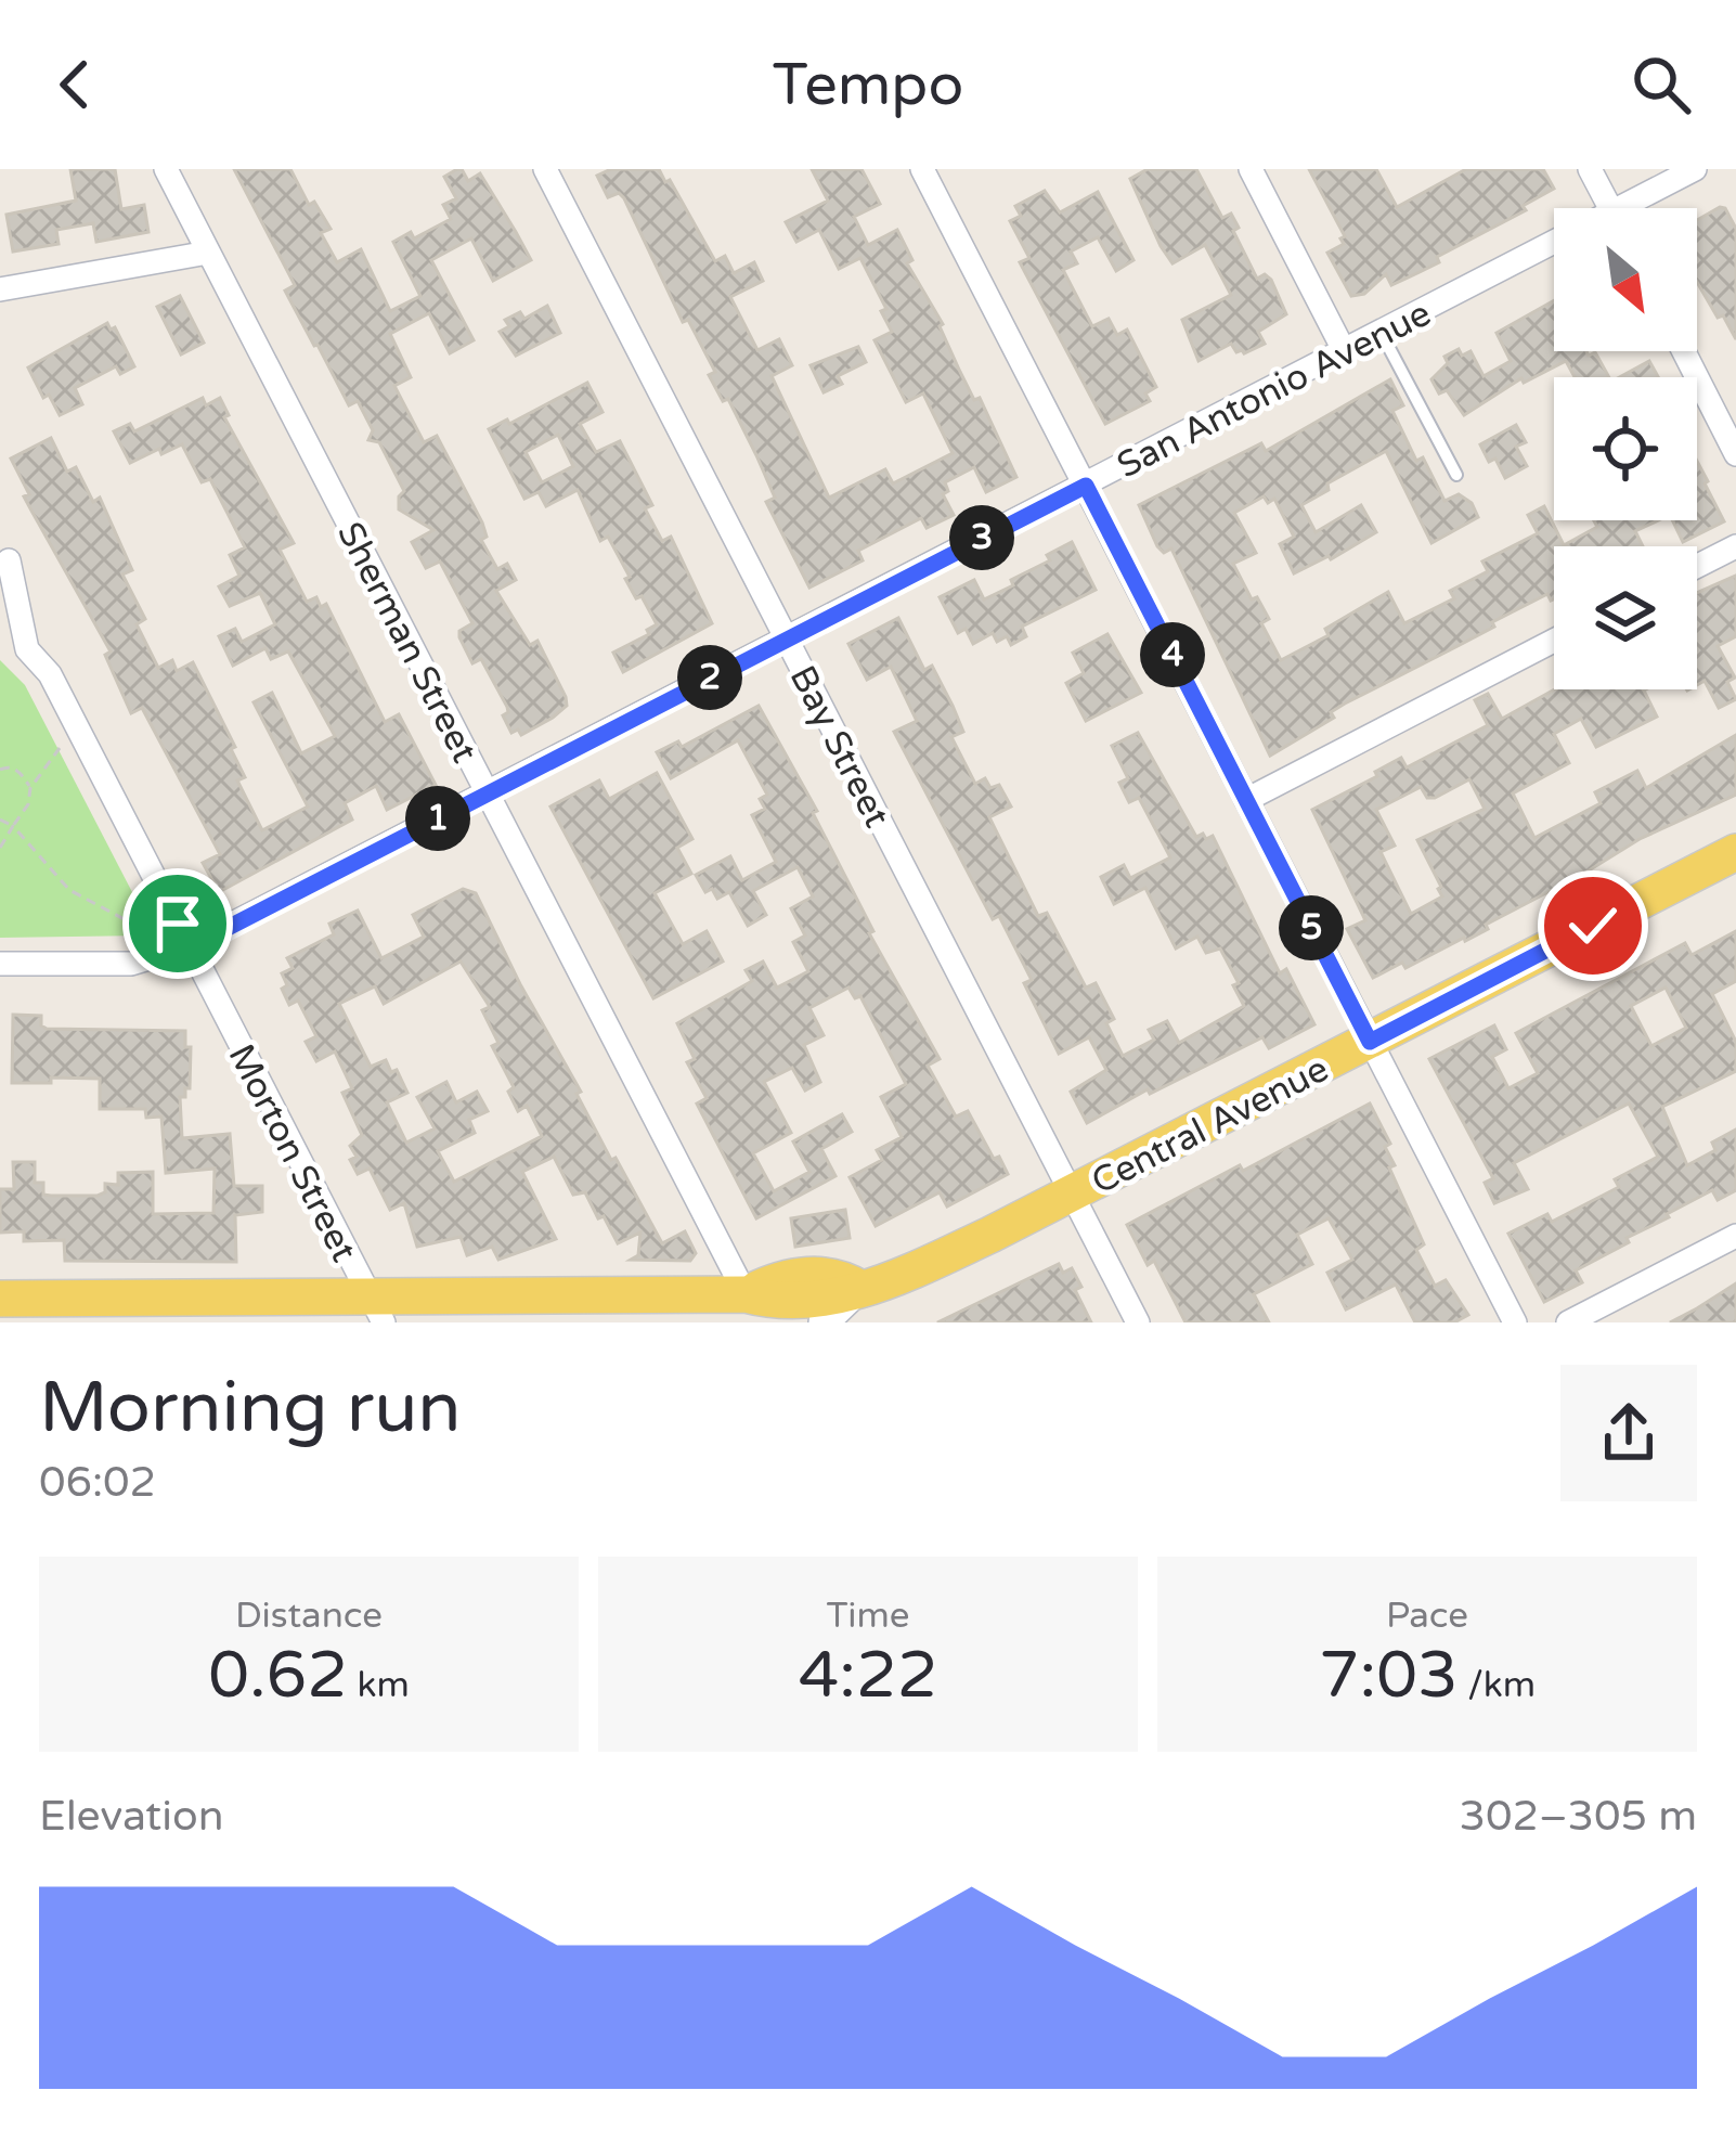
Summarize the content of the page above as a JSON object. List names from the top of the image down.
{
  "streets": {
    "main road": ["Central Avenue"],
    "street": [
      "San Antonio Avenue",
      "Sherman Street",
      "Bay Street",
      "Morton Street"
    ]
  },
  "crossings": [
    ["San Antonio Avenue", "Sherman Street"],
    ["San Antonio Avenue", "Bay Street"],
    ["San Antonio Avenue", "Morton Street"],
    ["Bay Street", "Central Avenue"]
  ],
  "north": "bottom right",
  "page": {
    "header": "Tempo",
    "pins": [
      "3",
      "4",
      "2",
      "1",
      "5"
    ],
    "heading": ["Morning run", "06:02"],
    "stats": [
      ["Distance", "0.62 km"],
      ["Time", "4:22"],
      ["Pace", "7:03 /km"]
    ],
    "chart": ["Elevation", "302–305 m"]
  }
}
